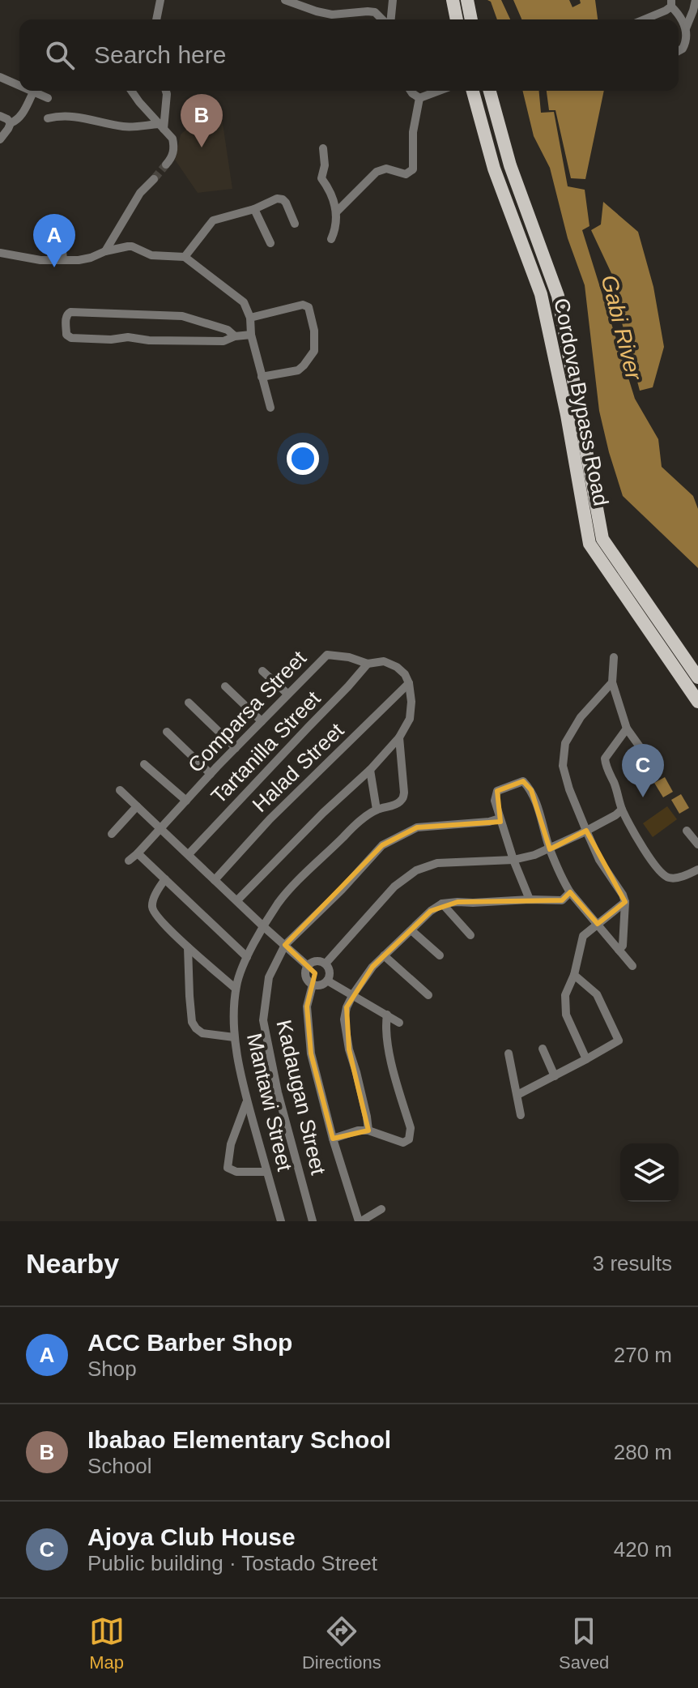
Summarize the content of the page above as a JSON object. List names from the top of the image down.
{
  "streets": {
    "main road": ["Cordova Bypass Road"],
    "street": [
      "Comparsa Street",
      "Tartanilla Street",
      "Halad Street",
      "Kadaugan Street",
      "Mantawi Street"
    ]
  },
  "crossings": [
    ["Comparsa Street", "Tartanilla Street"],
    ["Comparsa Street", "Halad Street"]
  ],
  "water": ["Gabi River"],
  "page": {
    "search": "Search here",
    "pins": ["B", "A", "C"],
    "heading": ["Nearby", "3 results"],
    "list": [
      {
        "mark": "A",
        "name": "ACC Barber Shop",
        "note": "Shop",
        "value": "270 m"
      },
      {
        "mark": "B",
        "name": "Ibabao Elementary School",
        "note": "School",
        "value": "280 m"
      },
      {
        "mark": "C",
        "name": "Ajoya Club House",
        "note": "Public building · Tostado Street",
        "value": "420 m"
      }
    ],
    "nav": ["Map", "Directions", "Saved"]
  }
}
